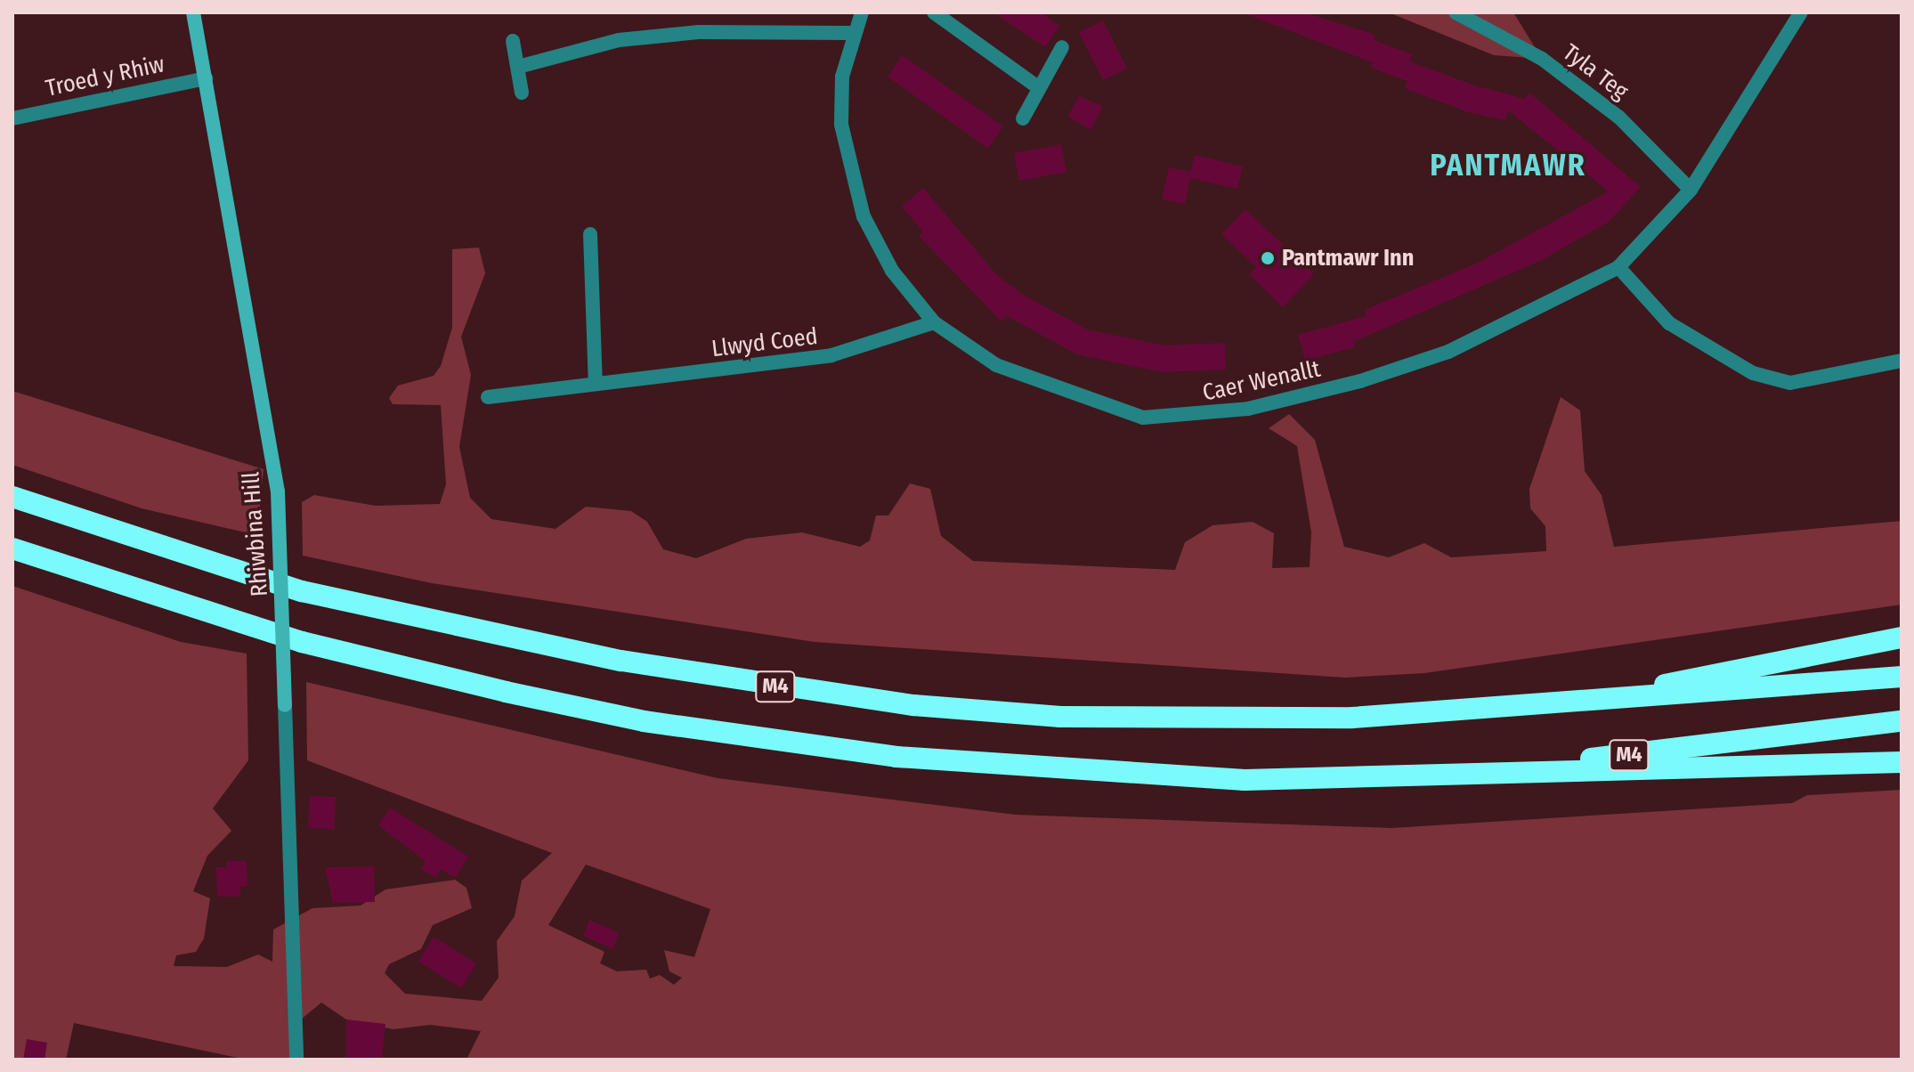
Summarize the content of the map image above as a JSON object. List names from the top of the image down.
{
  "streets": {
    "highway": ["M4"],
    "street": [
      "Tyla Teg",
      "Troed y Rhiw",
      "Llwyd Coed",
      "Caer Wenallt",
      "Rhiwbina Hill"
    ]
  },
  "crossings": [
    ["Tyla Teg", "Caer Wenallt"],
    ["Troed y Rhiw", "Rhiwbina Hill"],
    ["Llwyd Coed", "Caer Wenallt"]
  ],
  "districts": ["PANTMAWR"],
  "places": ["Pantmawr Inn"]
}
